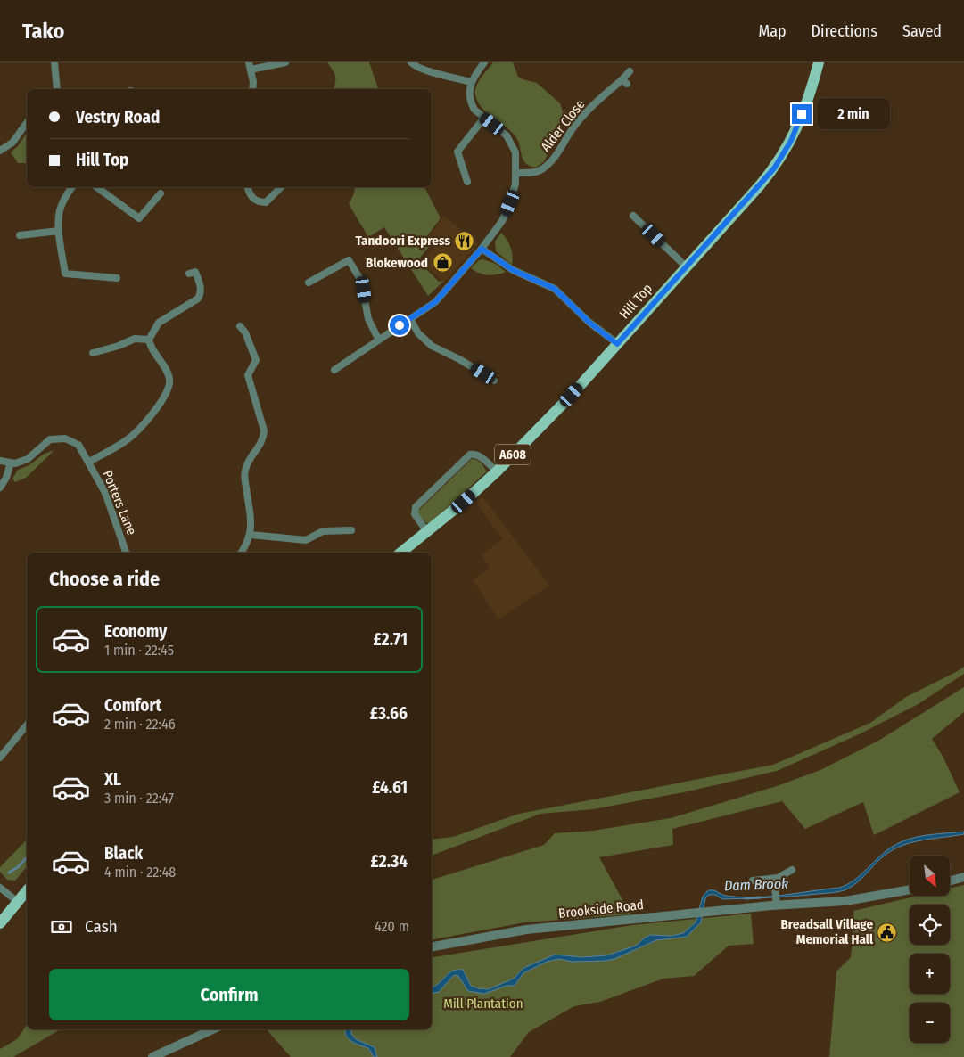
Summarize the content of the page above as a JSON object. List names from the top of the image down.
{
  "streets": {
    "main road": ["Hill Top", "A608"],
    "street": ["Alder Close", "Porters Lane", "Brookside Road"]
  },
  "water": ["Dam Brook"],
  "parks": ["Mill Plantation"],
  "places": {
    "restaurant": ["Tandoori Express"],
    "shop": ["Blokewood"],
    "public building": ["Breadsall Village Memorial Hall"]
  },
  "north": "bottom right",
  "page": {
    "header": "Tako",
    "nav": ["Map", "Directions", "Saved"],
    "banner": ["Vestry Road", "Hill Top"],
    "bubble": "2 min",
    "heading": "Choose a ride",
    "list": [
      {
        "name": "Economy",
        "note": "1 min · 22:45",
        "value": "£2.71"
      },
      {
        "name": "Comfort",
        "note": "2 min · 22:46",
        "value": "£3.66"
      },
      {
        "name": "XL",
        "note": "3 min · 22:47",
        "value": "£4.61"
      },
      {
        "name": "Black",
        "note": "4 min · 22:48",
        "value": "£2.34"
      }
    ],
    "map_buttons": ["+", "−"],
    "pay": ["Cash", "420 m"],
    "buttons": "Confirm"
  }
}
